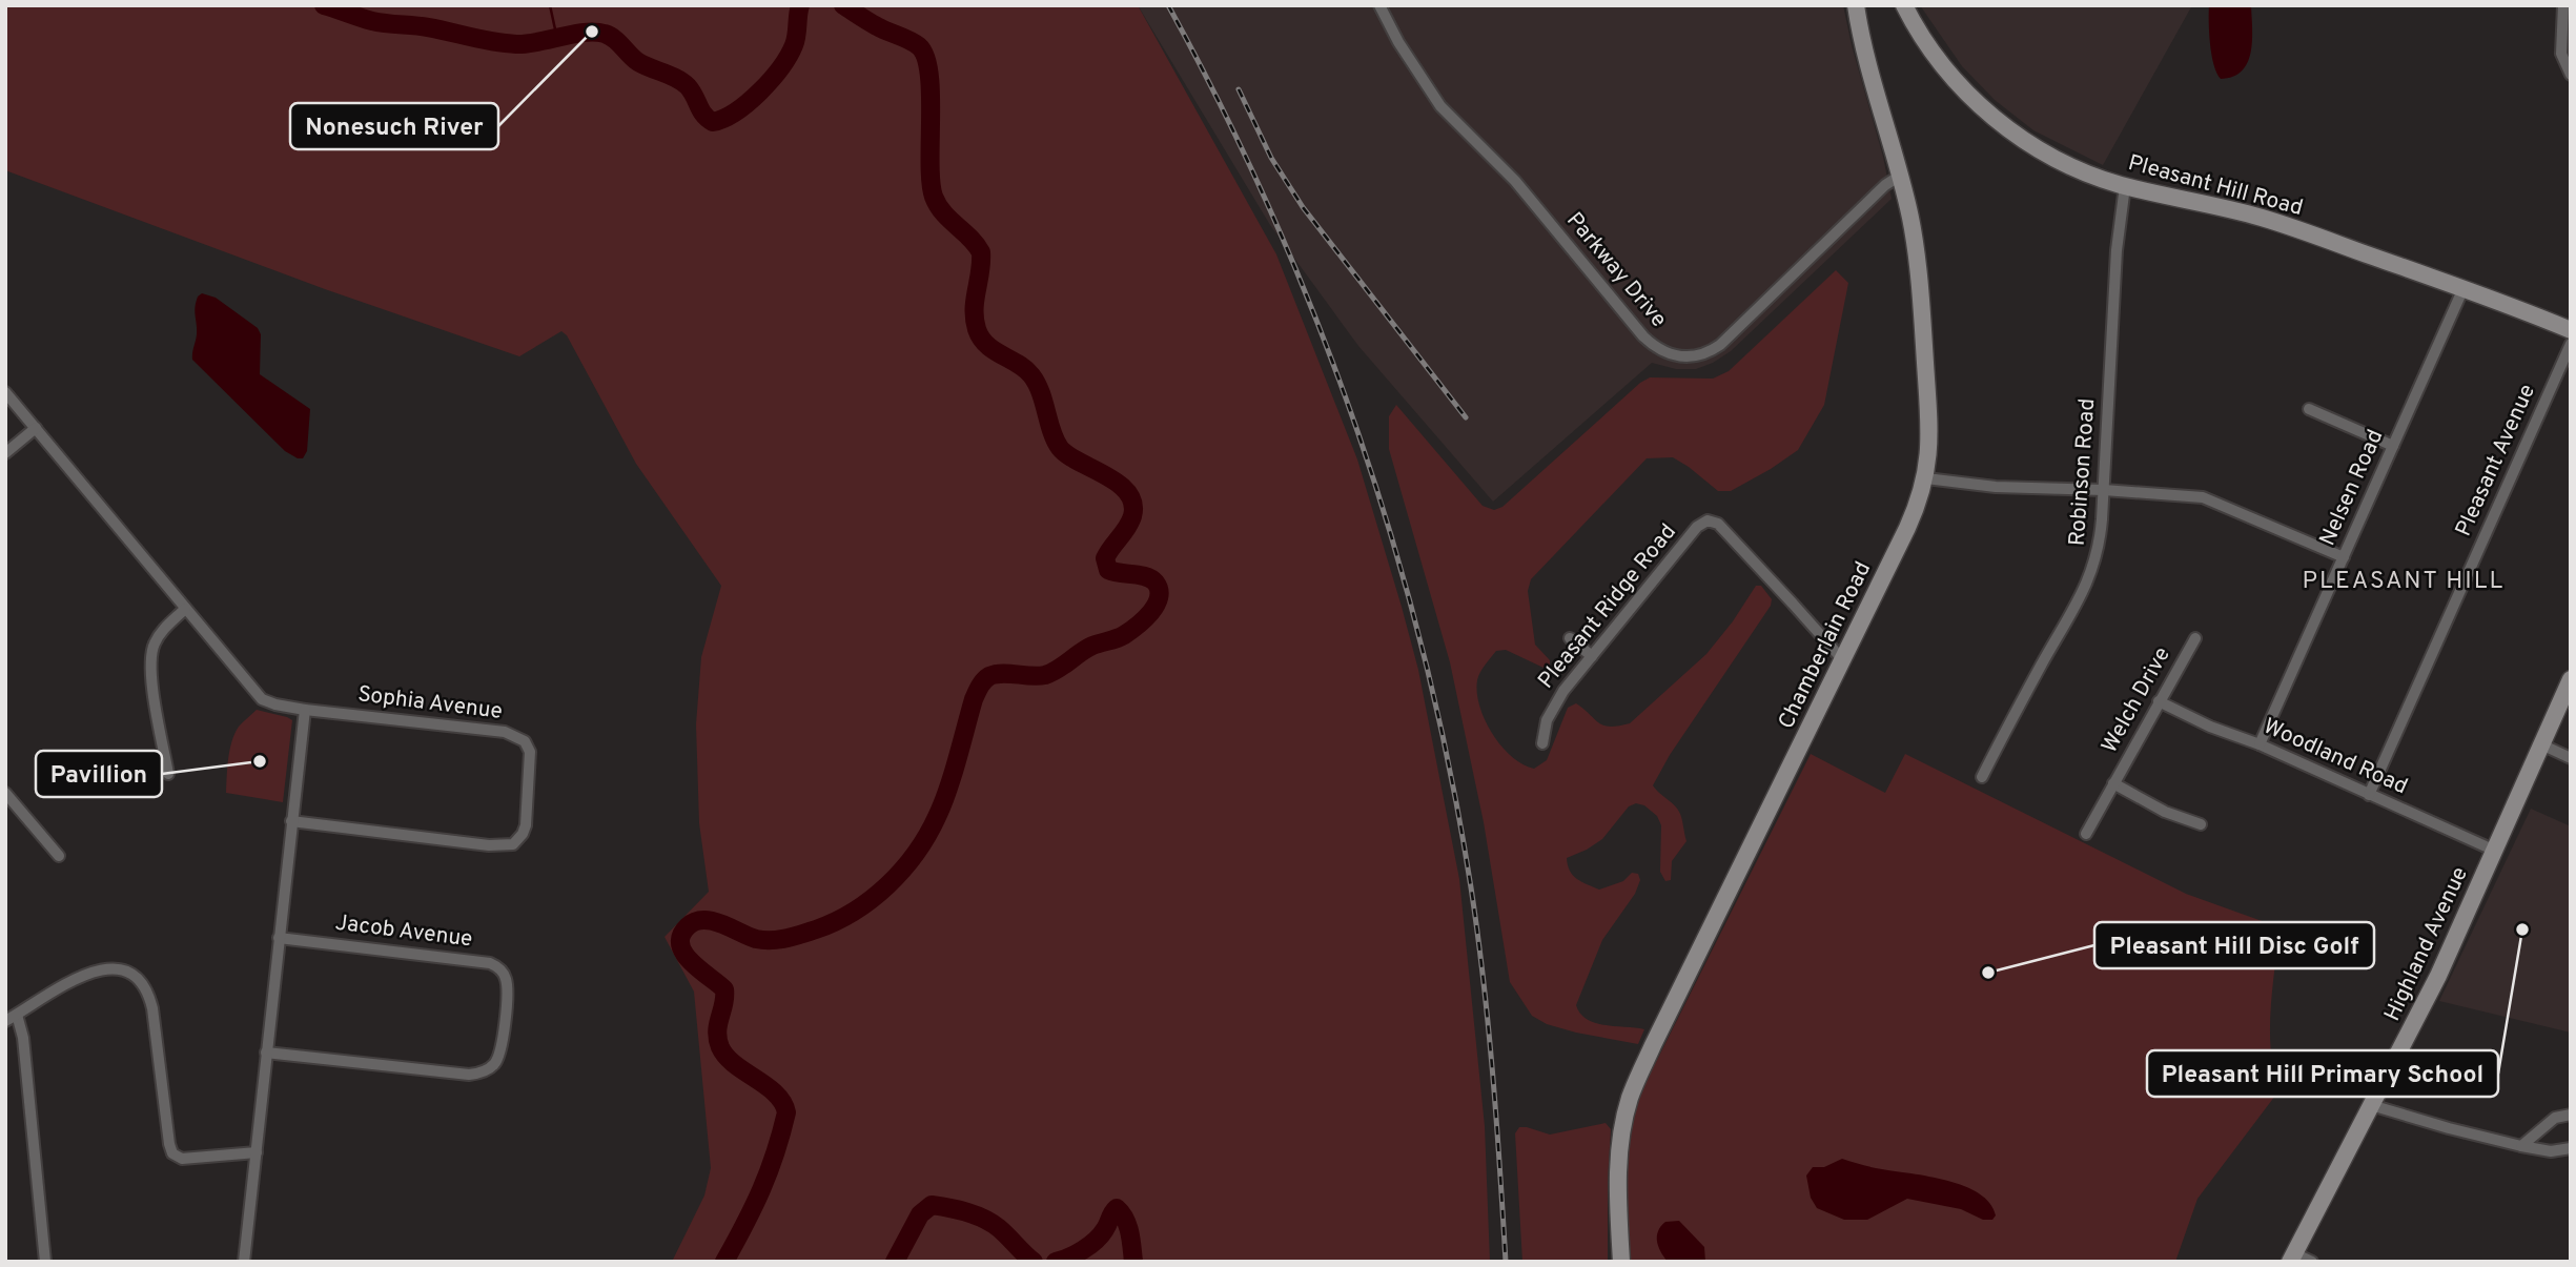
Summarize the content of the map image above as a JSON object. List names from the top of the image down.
{
  "streets": {
    "street": [
      "Pleasant Hill Road",
      "Parkway Drive",
      "Pleasant Avenue",
      "Robinson Road",
      "Nelsen Road",
      "Pleasant Ridge Road",
      "Chamberlain Road",
      "Welch Drive",
      "Sophia Avenue",
      "Woodland Road",
      "Jacob Avenue",
      "Highland Avenue"
    ]
  },
  "crossings": [
    ["Pleasant Hill Road", "Robinson Road"],
    ["Pleasant Hill Road", "Nelsen Road"],
    ["Parkway Drive", "Chamberlain Road"],
    ["Pleasant Avenue", "Woodland Road"],
    ["Nelsen Road", "Woodland Road"],
    ["Pleasant Ridge Road", "Chamberlain Road"],
    ["Welch Drive", "Woodland Road"],
    ["Woodland Road", "Highland Avenue"]
  ],
  "districts": ["PLEASANT HILL"],
  "places": [
    "Nonesuch River",
    "Pavillion",
    "Pleasant Hill Primary School",
    "Pleasant Hill Disc Golf"
  ]
}
